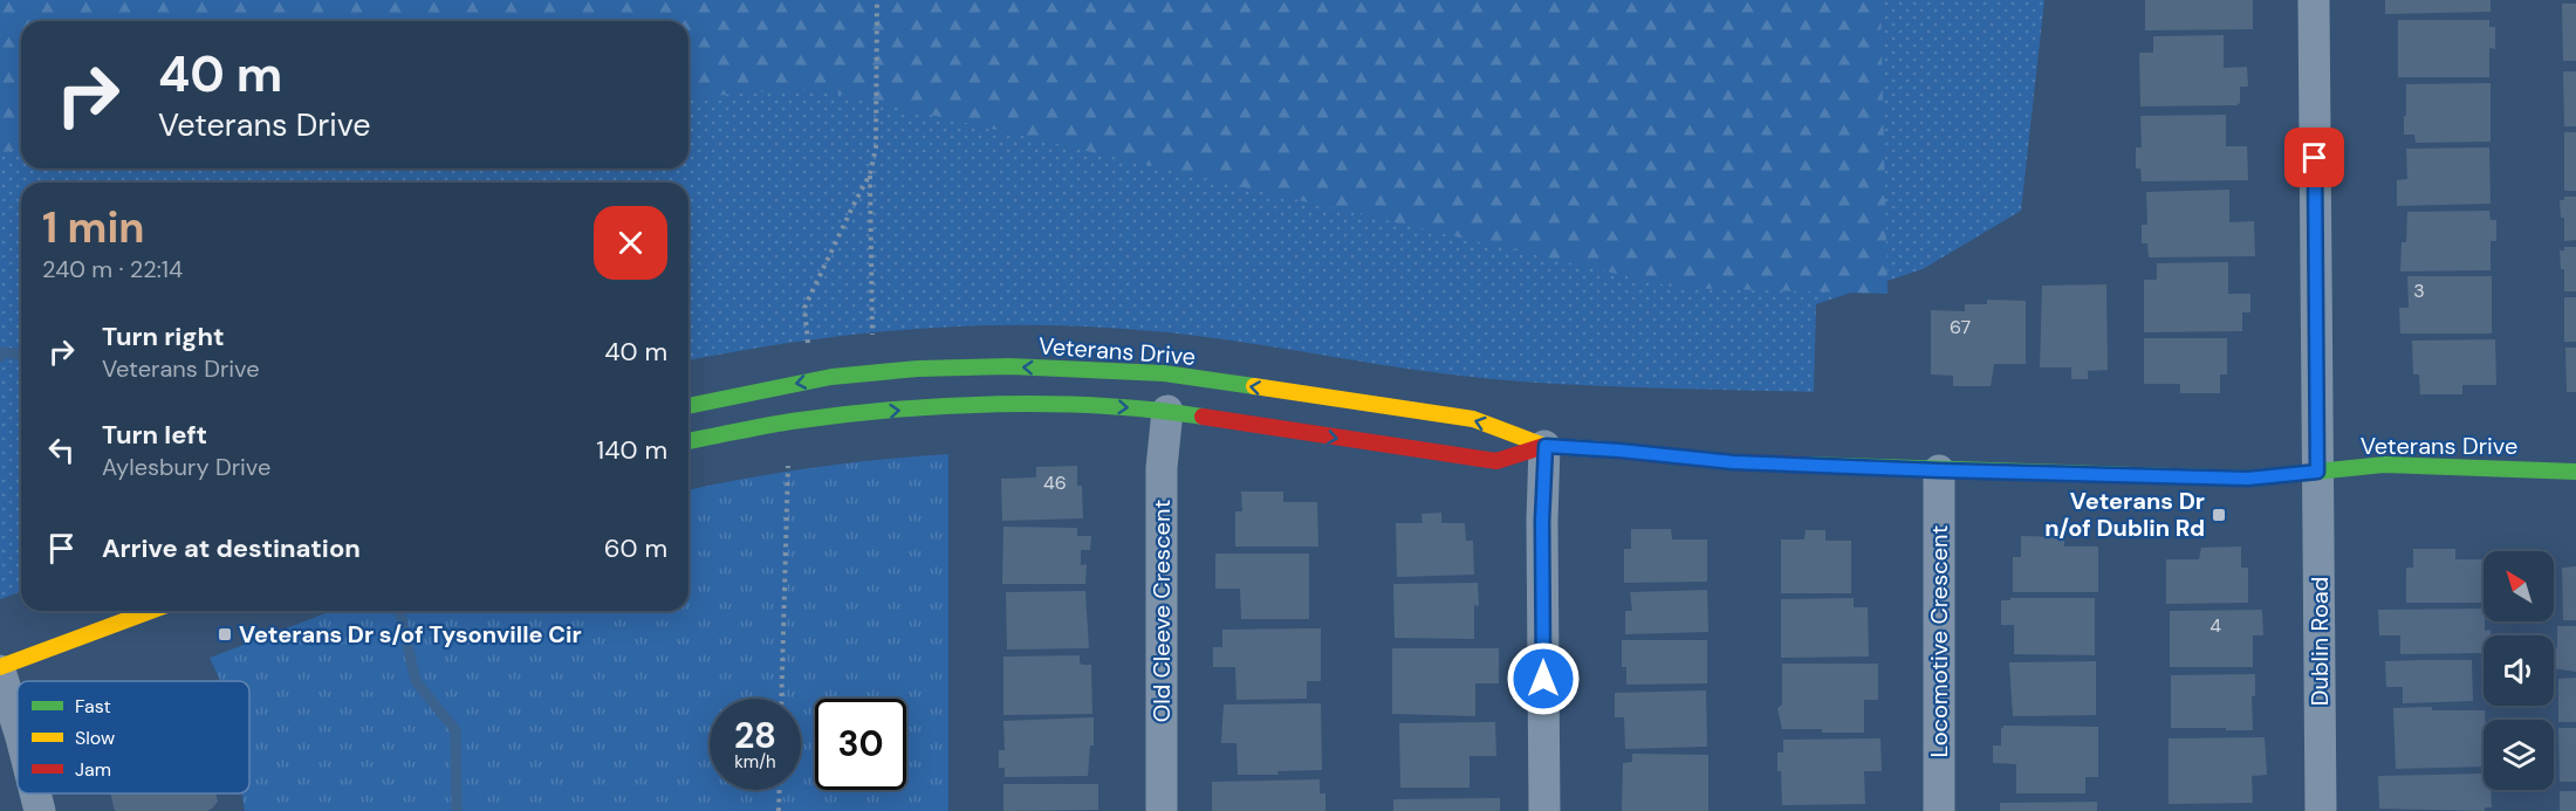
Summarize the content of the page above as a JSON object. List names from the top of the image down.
{
  "streets": {
    "street": [
      "Veterans Drive",
      "Old Cleeve Crescent",
      "Locomotive Crescent",
      "Dublin Road"
    ]
  },
  "crossings": [
    ["Veterans Drive", "Old Cleeve Crescent"],
    ["Veterans Drive", "Locomotive Crescent"],
    ["Veterans Drive", "Dublin Road"]
  ],
  "places": {
    "transit": ["Veterans Dr n/of Dublin Rd", "Veterans Dr s/of Tysonville Cir"]
  },
  "house_numbers": [
    "3",
    "67",
    "46",
    "4"
  ],
  "legend": ["Fast", "Slow", "Jam"],
  "north": "top left",
  "page": {
    "turn": ["40 m", "Veterans Drive"],
    "heading": ["1 min", "240 m · 22:14"],
    "list": [
      {
        "name": "Turn right",
        "note": "Veterans Drive",
        "value": "40 m"
      },
      {
        "name": "Turn left",
        "note": "Aylesbury Drive",
        "value": "140 m"
      },
      {
        "name": "Arrive at destination",
        "value": "60 m"
      }
    ],
    "speed": "28 km/h",
    "limit": "30"
  }
}
